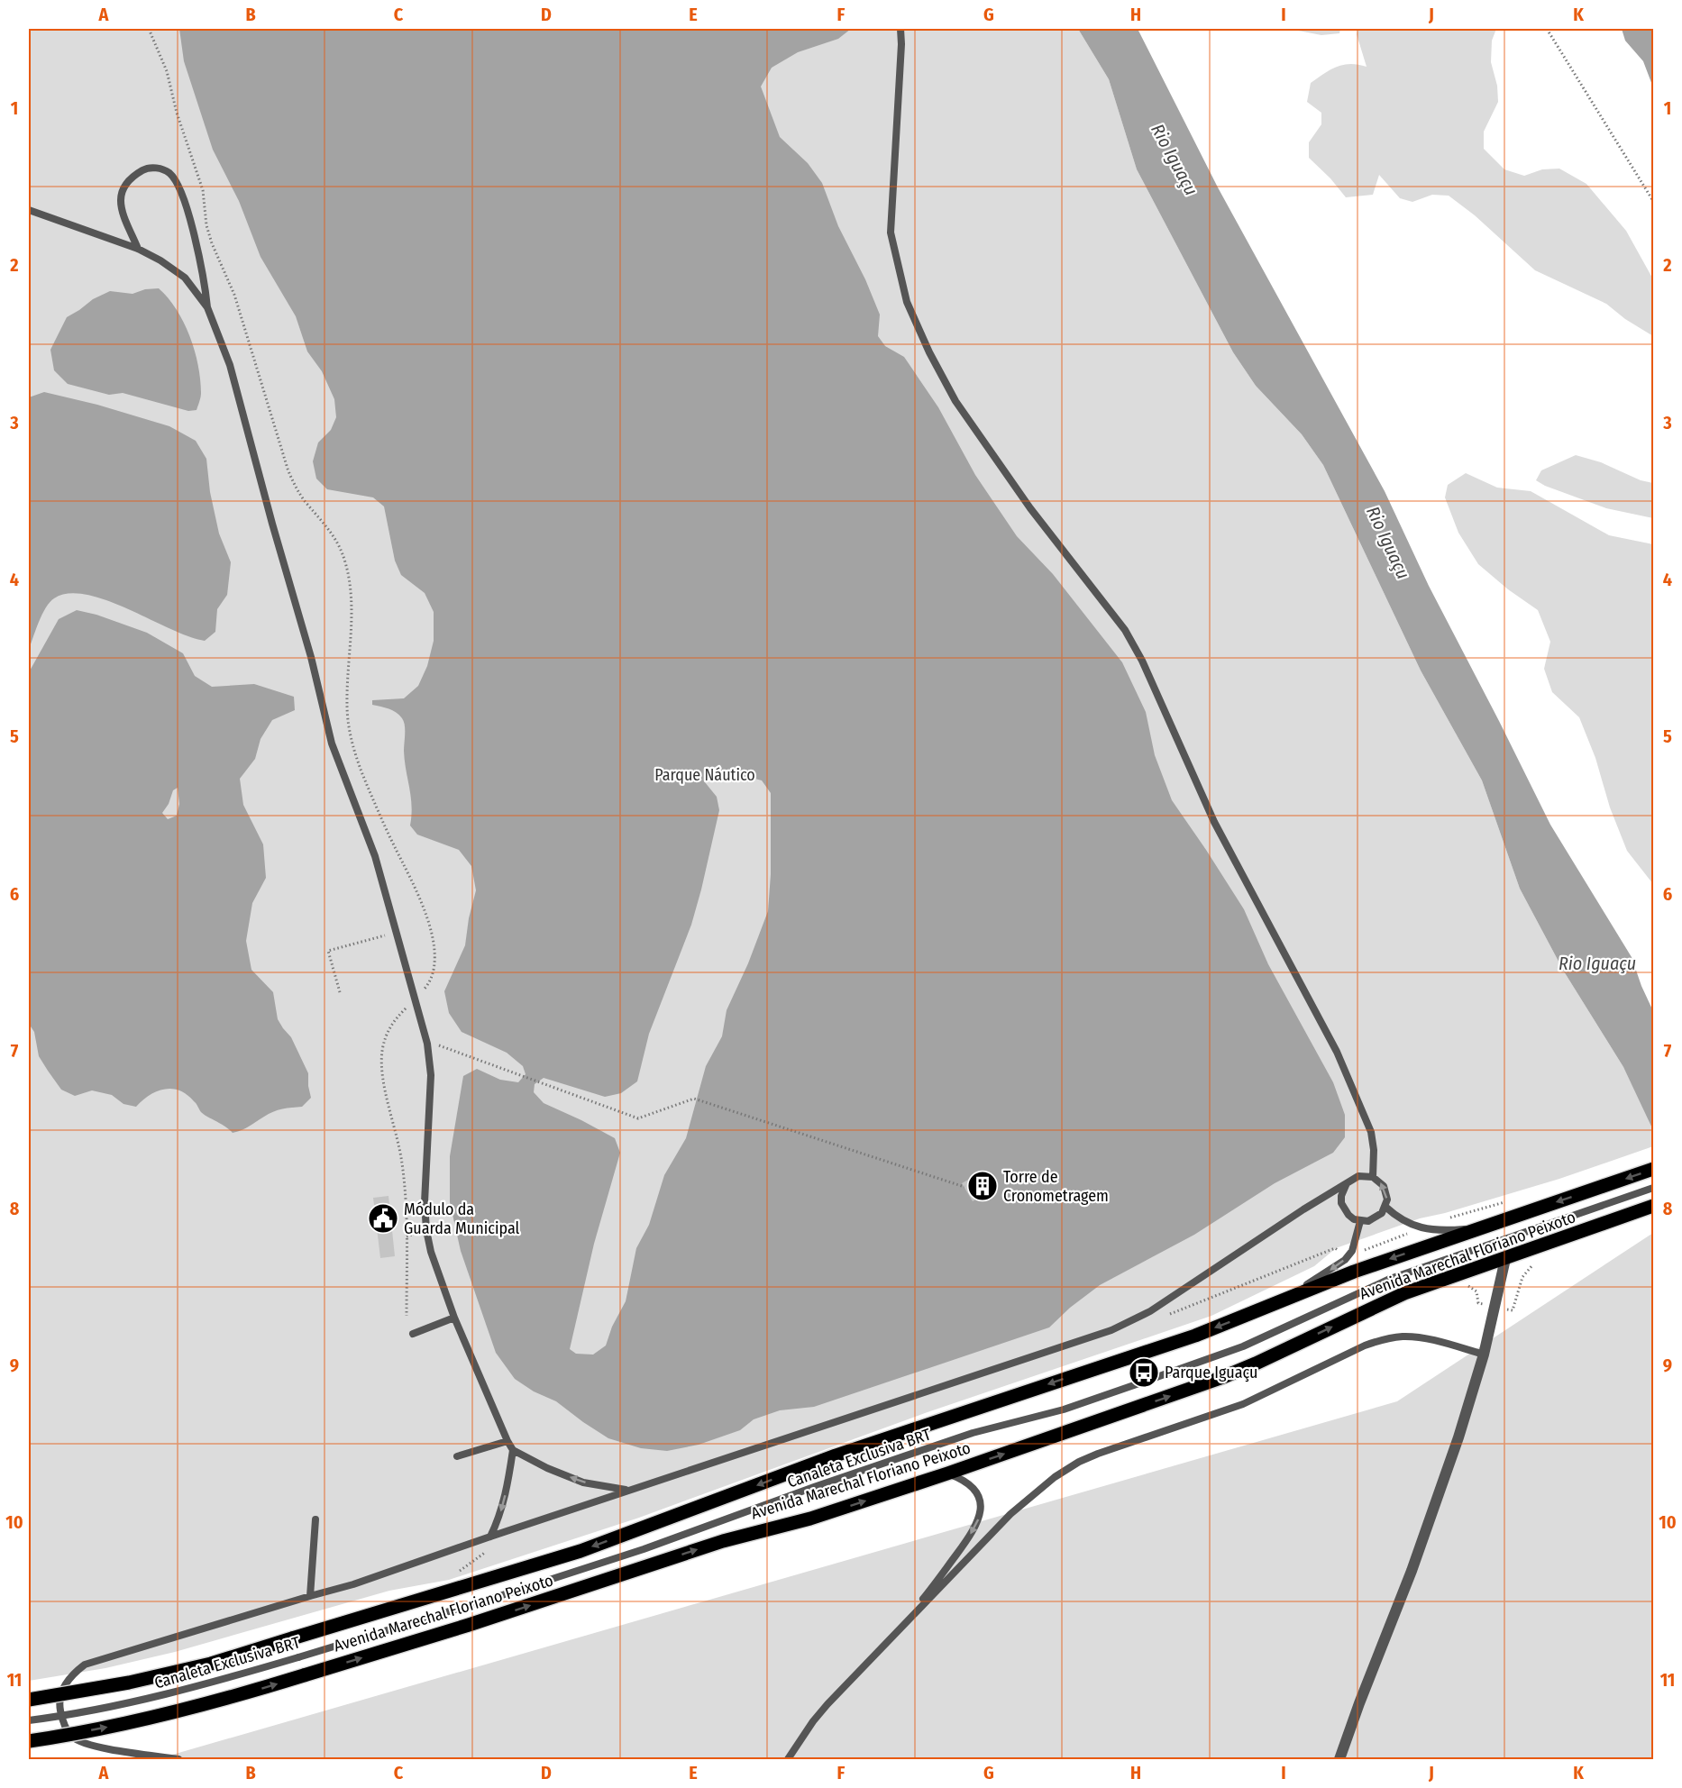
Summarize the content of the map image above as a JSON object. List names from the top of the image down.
{
  "streets": {
    "main road": ["Avenida Marechal Floriano Peixoto"],
    "lane": ["Canaleta Exclusiva BRT"]
  },
  "water": ["Rio Iguaçu"],
  "parks": ["Parque Náutico"],
  "places": {
    "building": ["Torre de Cronometragem"],
    "public building": ["Módulo da Guarda Municipal"],
    "bus stop": ["Parque Iguaçu"]
  },
  "grid": {
    "columns": [
      "A",
      "B",
      "C",
      "D",
      "E",
      "F",
      "G",
      "H",
      "I",
      "J",
      "K"
    ],
    "rows": [
      "1",
      "2",
      "3",
      "4",
      "5",
      "6",
      "7",
      "8",
      "9",
      "10",
      "11"
    ]
  }
}
